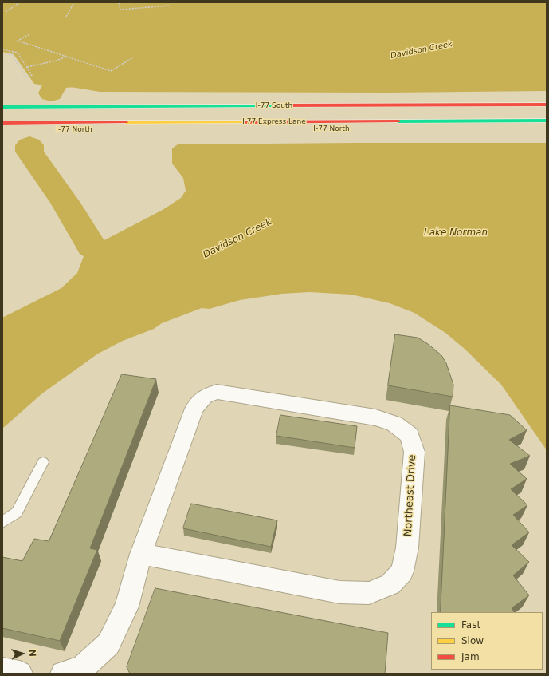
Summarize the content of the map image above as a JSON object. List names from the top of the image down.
{
  "streets": {
    "highway": ["I-77 South", "I 77 Express Lane"],
    "street": ["Northeast Drive"]
  },
  "water": ["Davidson Creek", "Lake Norman"],
  "legend": ["Fast", "Slow", "Jam"],
  "north": "right"
}
